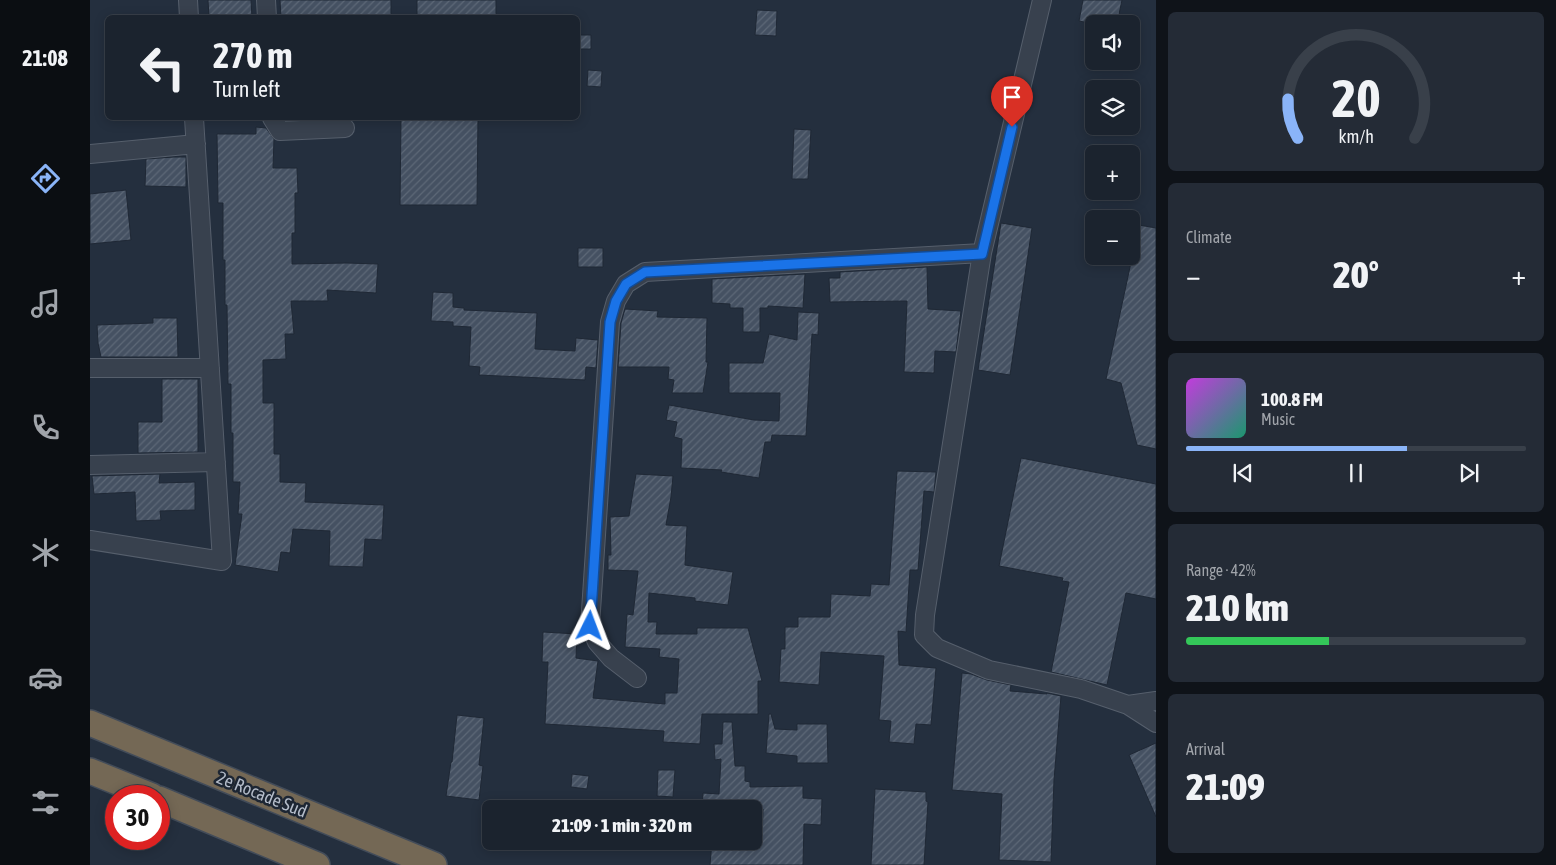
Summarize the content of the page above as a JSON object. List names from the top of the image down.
{
  "streets": {
    "highway": ["2e Rocade Sud"]
  },
  "page": {
    "tabs": "21:08",
    "map_buttons": ["+", "−"],
    "turn": ["270 m", "Turn left"],
    "tile": [
      "Climate",
      ["Range · 42%", "210 km"],
      ["Arrival", "21:09"]
    ],
    "heat": ["−", "20°", "+"],
    "song": ["100.8 FM", "Music"],
    "limit": "30",
    "trip": "21:09 · 1 min · 320 m",
    "gauge": ["20", "km/h"]
  }
}
